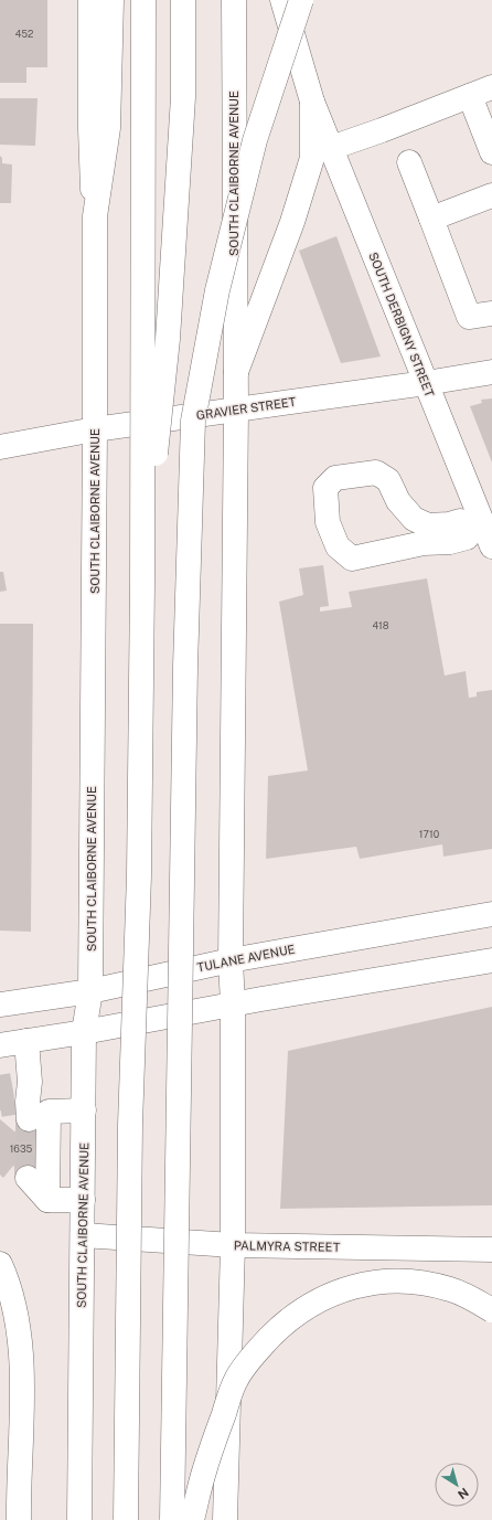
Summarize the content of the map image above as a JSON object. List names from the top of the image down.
{
  "streets": {
    "main road": [
      "SOUTH CLAIBORNE AVENUE",
      "SOUTH DERBIGNY STREET",
      "GRAVIER STREET",
      "TULANE AVENUE",
      "PALMYRA STREET"
    ]
  },
  "crossings": [
    ["SOUTH CLAIBORNE AVENUE", "SOUTH DERBIGNY STREET"],
    ["SOUTH CLAIBORNE AVENUE", "GRAVIER STREET"],
    ["SOUTH CLAIBORNE AVENUE", "TULANE AVENUE"],
    ["SOUTH CLAIBORNE AVENUE", "PALMYRA STREET"],
    ["SOUTH DERBIGNY STREET", "GRAVIER STREET"]
  ],
  "house_numbers": [
    "452",
    "418",
    "1710",
    "1635"
  ],
  "north": "bottom right"
}
